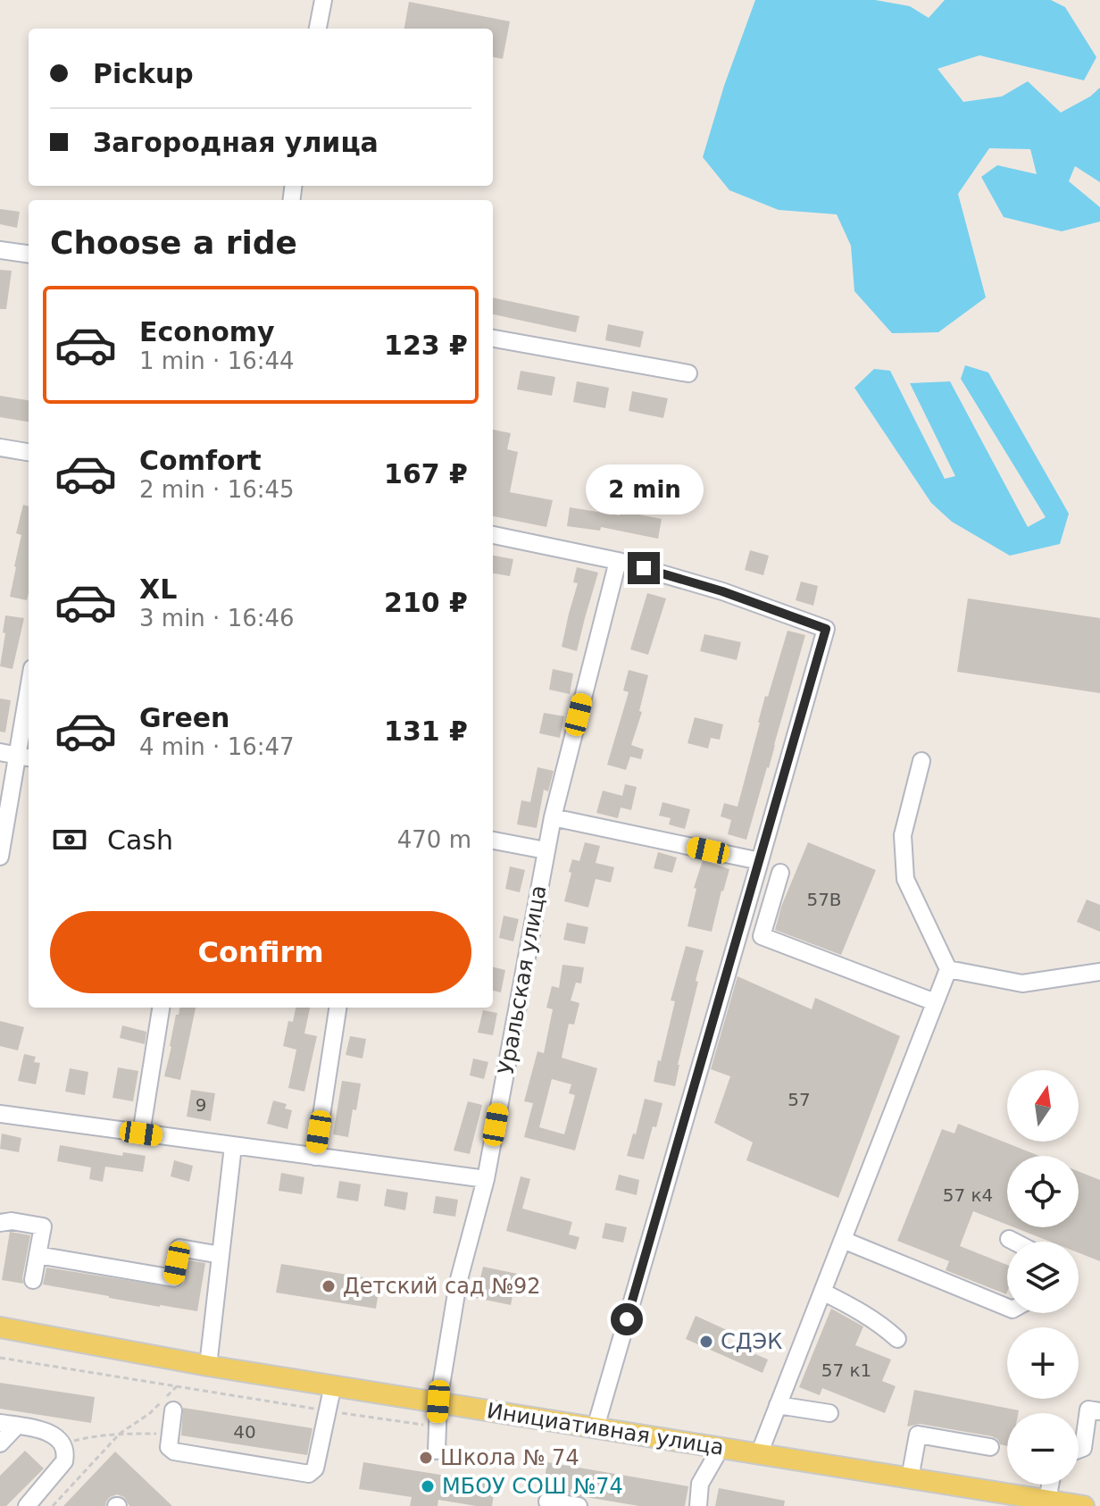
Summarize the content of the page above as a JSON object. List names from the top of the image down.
{
  "streets": {
    "main road": ["Инициативная улица"],
    "street": ["Уральская улица"]
  },
  "crossings": [
    ["Уральская улица", "Инициативная улица"]
  ],
  "places": [
    "Детский сад №92",
    "СДЭК",
    "Школа № 74",
    "МБОУ СОШ №74"
  ],
  "house_numbers": [
    "57В",
    "57",
    "9",
    "57 к4",
    "57 к1",
    "40"
  ],
  "north": "top",
  "page": {
    "banner": ["Pickup", "Загородная улица"],
    "heading": "Choose a ride",
    "list": [
      {
        "name": "Economy",
        "note": "1 min · 16:44",
        "value": "123 ₽"
      },
      {
        "name": "Comfort",
        "note": "2 min · 16:45",
        "value": "167 ₽"
      },
      {
        "name": "XL",
        "note": "3 min · 16:46",
        "value": "210 ₽"
      },
      {
        "name": "Green",
        "note": "4 min · 16:47",
        "value": "131 ₽"
      }
    ],
    "bubble": "2 min",
    "pay": ["Cash", "470 m"],
    "buttons": "Confirm",
    "map_buttons": ["+", "−"]
  }
}
